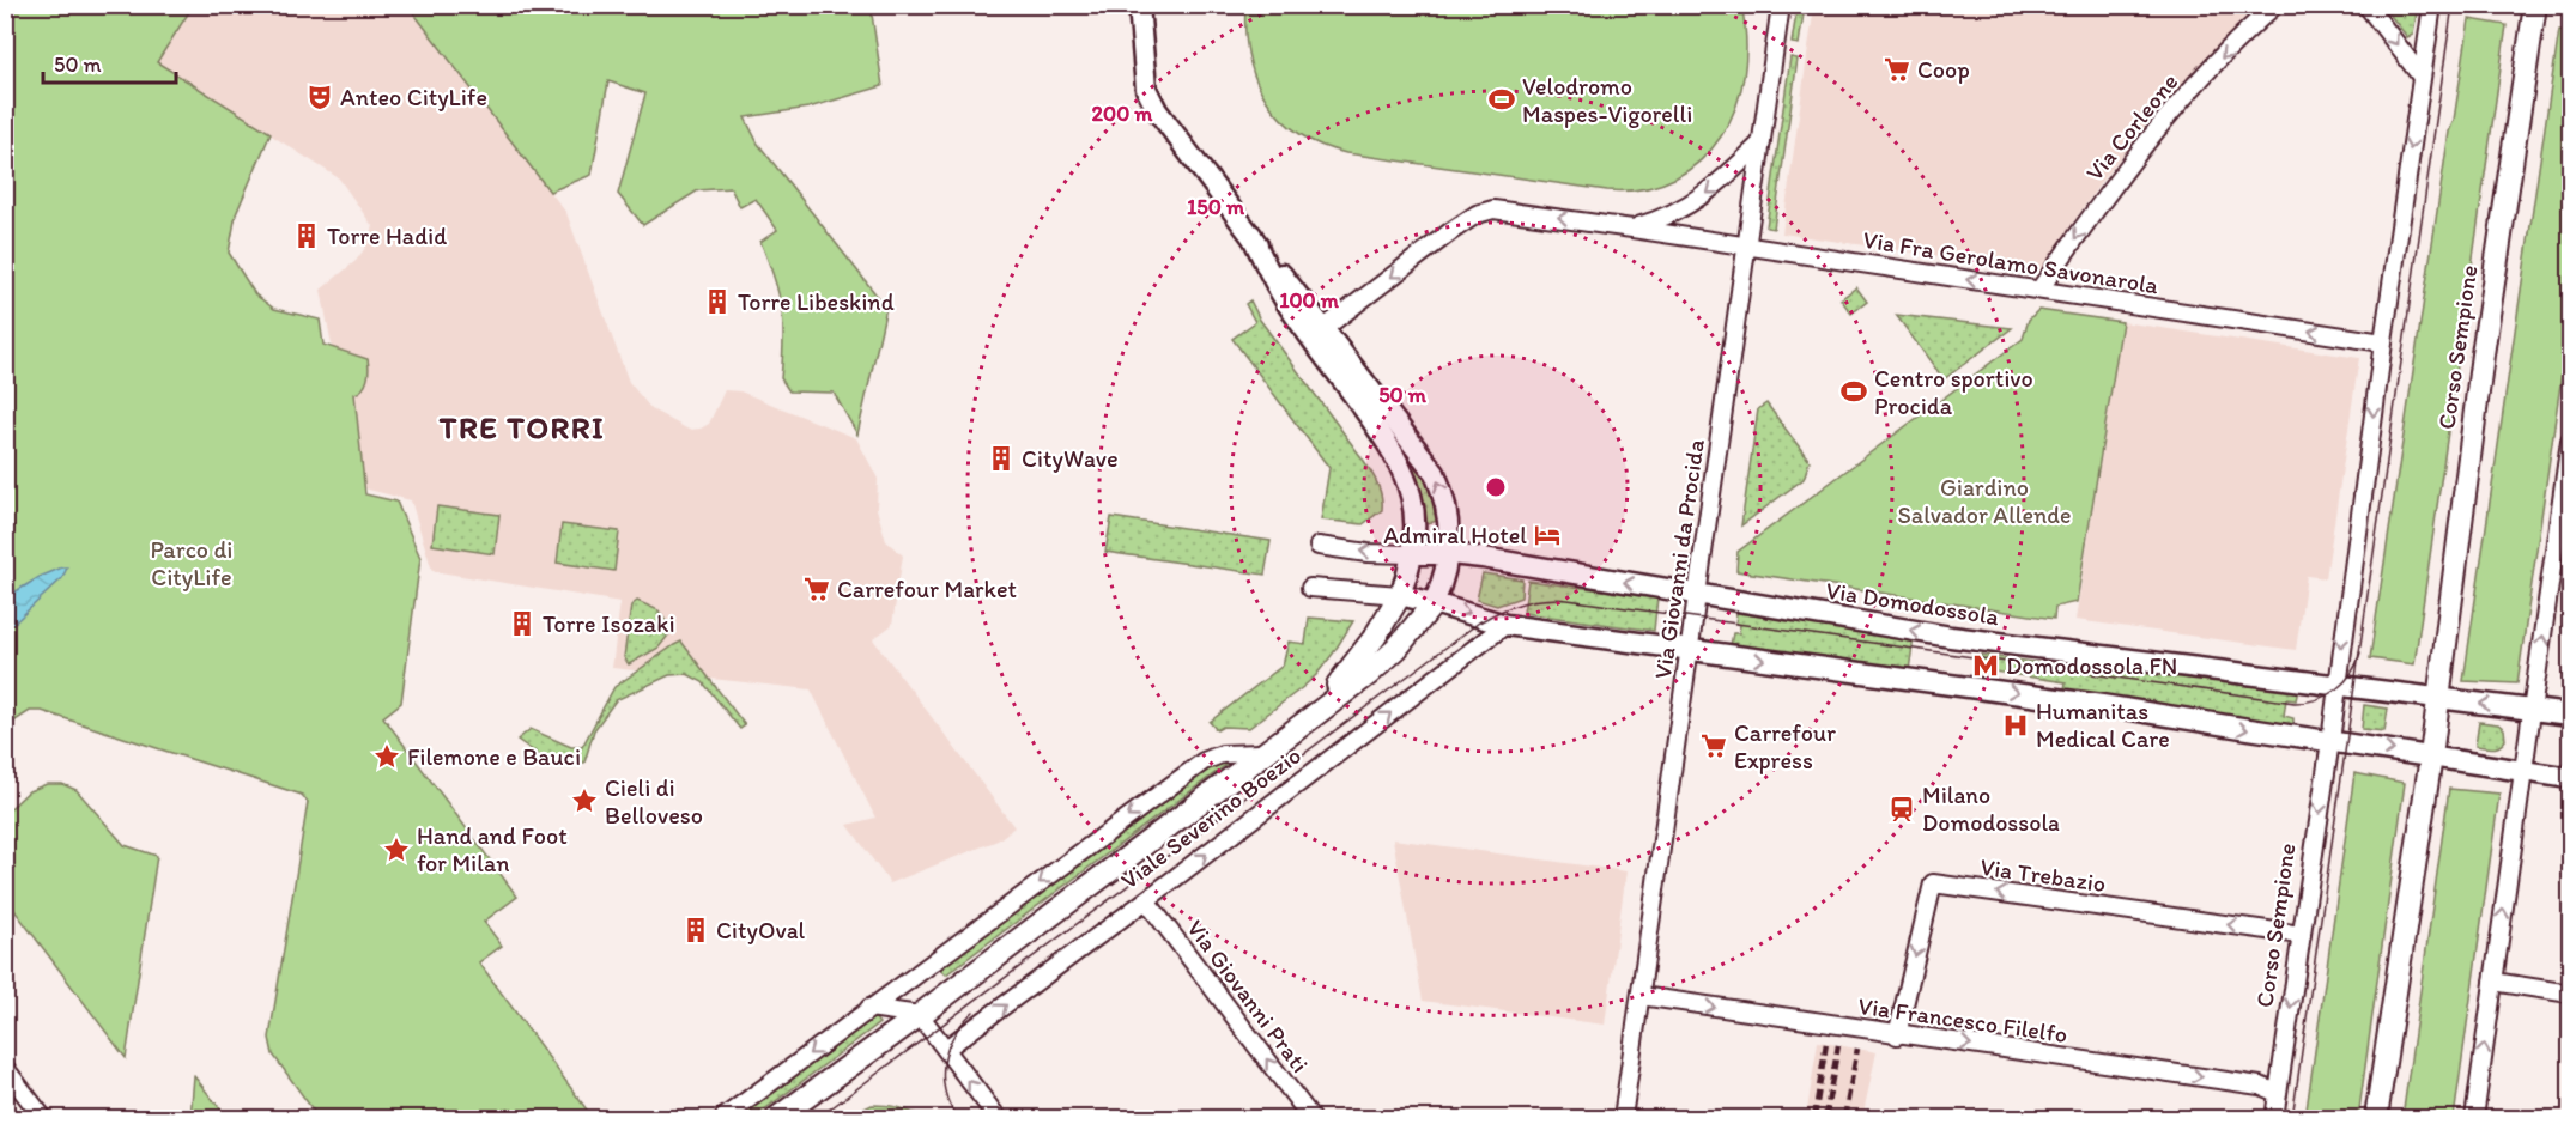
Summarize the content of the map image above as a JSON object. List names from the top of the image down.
{
  "streets": {
    "main road": ["Corso Sempione", "Viale Severino Boezio"],
    "street": [
      "Via Corleone",
      "Via Fra Gerolamo Savonarola",
      "Via Giovanni da Procida",
      "Via Domodossola",
      "Via Trebazio",
      "Via Giovanni Prati",
      "Via Francesco Filelfo"
    ]
  },
  "crossings": [
    ["Via Corleone", "Via Fra Gerolamo Savonarola"],
    ["Via Fra Gerolamo Savonarola", "Corso Sempione"],
    ["Via Fra Gerolamo Savonarola", "Via Giovanni da Procida"],
    ["Corso Sempione", "Via Domodossola"],
    ["Corso Sempione", "Via Trebazio"],
    ["Corso Sempione", "Via Francesco Filelfo"],
    ["Via Giovanni da Procida", "Via Domodossola"],
    ["Via Giovanni da Procida", "Via Francesco Filelfo"],
    ["Viale Severino Boezio", "Via Giovanni Prati"],
    ["Via Trebazio", "Via Francesco Filelfo"]
  ],
  "one_way": [
    "Via Corleone",
    "Via Fra Gerolamo Savonarola",
    "Corso Sempione",
    "Via Giovanni Prati",
    "Via Francesco Filelfo"
  ],
  "districts": ["TRE TORRI"],
  "parks": ["Giardino Salvador Allende", "Parco di CityLife"],
  "places": {
    "supermarket": ["Coop", "Carrefour Market", "Carrefour Express"],
    "theatre": ["Anteo CityLife"],
    "sports": ["Velodromo Maspes-Vigorelli", "Centro sportivo Procida"],
    "building": [
      "Torre Hadid",
      "Torre Libeskind",
      "CityWave",
      "Torre Isozaki",
      "CityOval"
    ],
    "hotel": ["Admiral Hotel"],
    "metro station": ["Domodossola FN"],
    "hospital": ["Humanitas Medical Care"],
    "place": ["Filemone e Bauci", "Cieli di Belloveso", "Hand and Foot for Milan"],
    "station": ["Milano Domodossola"]
  },
  "scale_bar": "50 m",
  "rings": [
    "200 m",
    "150 m",
    "100 m",
    "50 m"
  ]
}
